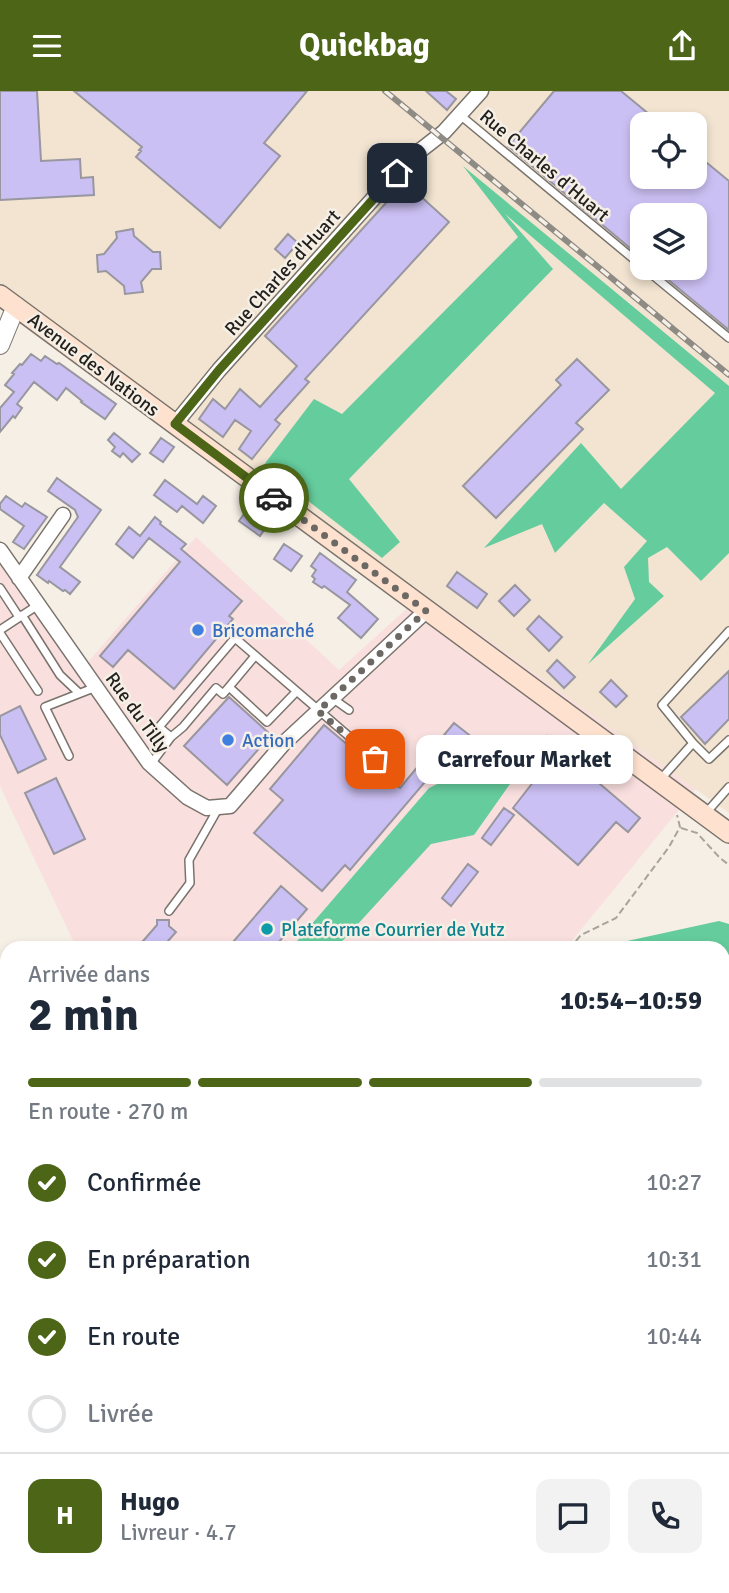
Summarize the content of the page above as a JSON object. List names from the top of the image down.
{
  "streets": {
    "main road": ["Avenue des Nations"],
    "street": ["Rue Charles d'Huart", "Rue du Tilly"],
    "lane": ["Rue Charles d’Huart"]
  },
  "crossings": [
    ["Rue Charles d’Huart", "Rue Charles d'Huart"],
    ["Rue Charles d'Huart", "Avenue des Nations"]
  ],
  "places": [
    "Bricomarché",
    "Action",
    "Carrefour Market",
    "Plateforme Courrier de Yutz"
  ],
  "page": {
    "header": "Quickbag",
    "bubble": "Carrefour Market",
    "heading": ["2 min", "Arrivée dans", "10:54–10:59"],
    "panel": ["Hugo", "Livreur · 4.7"],
    "bar": "En route · 270 m",
    "list": [
      ["Confirmée", "10:27"],
      ["En préparation", "10:31"],
      ["En route", "10:44"],
      "Livrée"
    ],
    "round": "H"
  }
}
